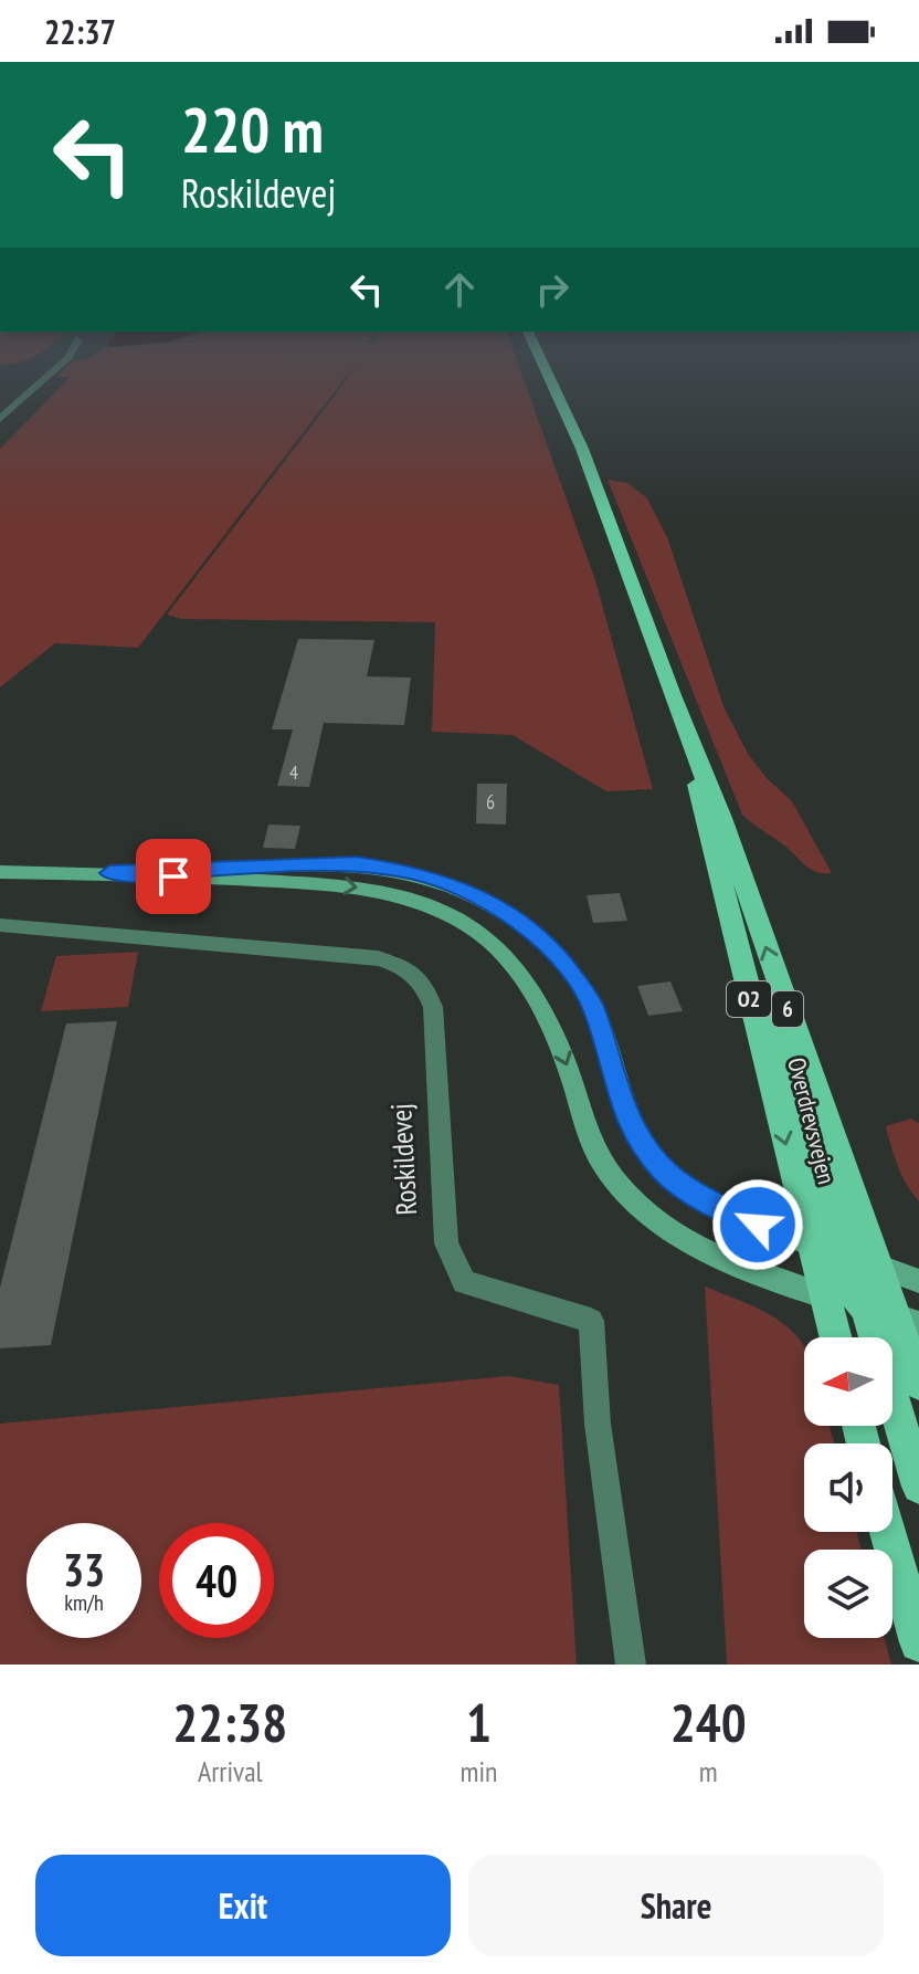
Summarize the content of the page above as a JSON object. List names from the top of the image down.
{
  "streets": {
    "main road": ["O2", "6", "Overdrevsvejen"],
    "street": ["Roskildevej"]
  },
  "crossings": [
    ["O2", "Overdrevsvejen"],
    ["6", "Overdrevsvejen"]
  ],
  "house_numbers": ["4", "6"],
  "north": "left",
  "page": {
    "status": "22:37",
    "turn": ["220 m", "Roskildevej"],
    "speed": "33 km/h",
    "limit": "40",
    "eta": [
      "22:38",
      "Arrival",
      "1",
      "min",
      "240",
      "m"
    ],
    "buttons": ["Exit", "Share"]
  }
}
